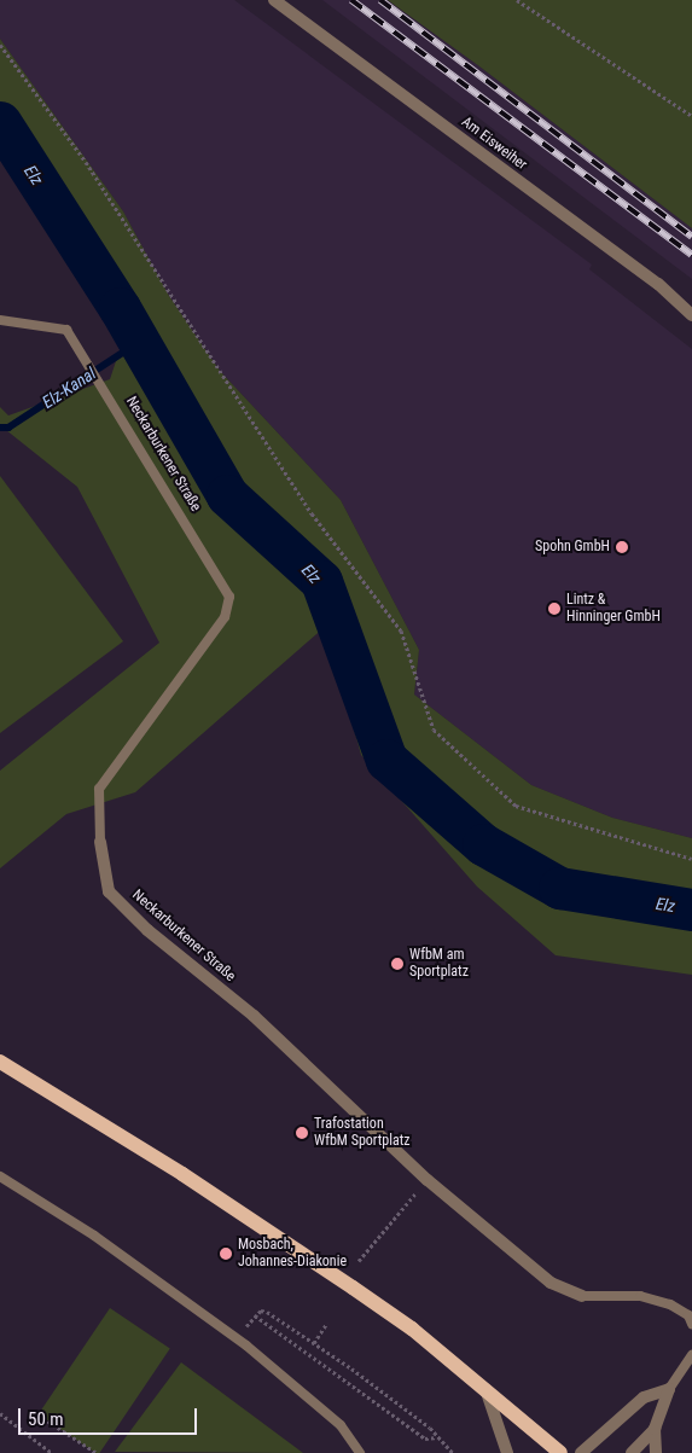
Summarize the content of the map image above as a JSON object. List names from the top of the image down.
{
  "streets": {
    "street": ["Am Eisweiher", "Neckarburkener Straße"]
  },
  "water": ["Elz", "Elz-Kanal"],
  "places": [
    "Spohn GmbH",
    "Lintz & Hinninger GmbH",
    "WfbM am Sportplatz",
    "Trafostation WfbM Sportplatz",
    "Mosbach, Johannes-Diakonie"
  ],
  "scale_bar": "50 m"
}
